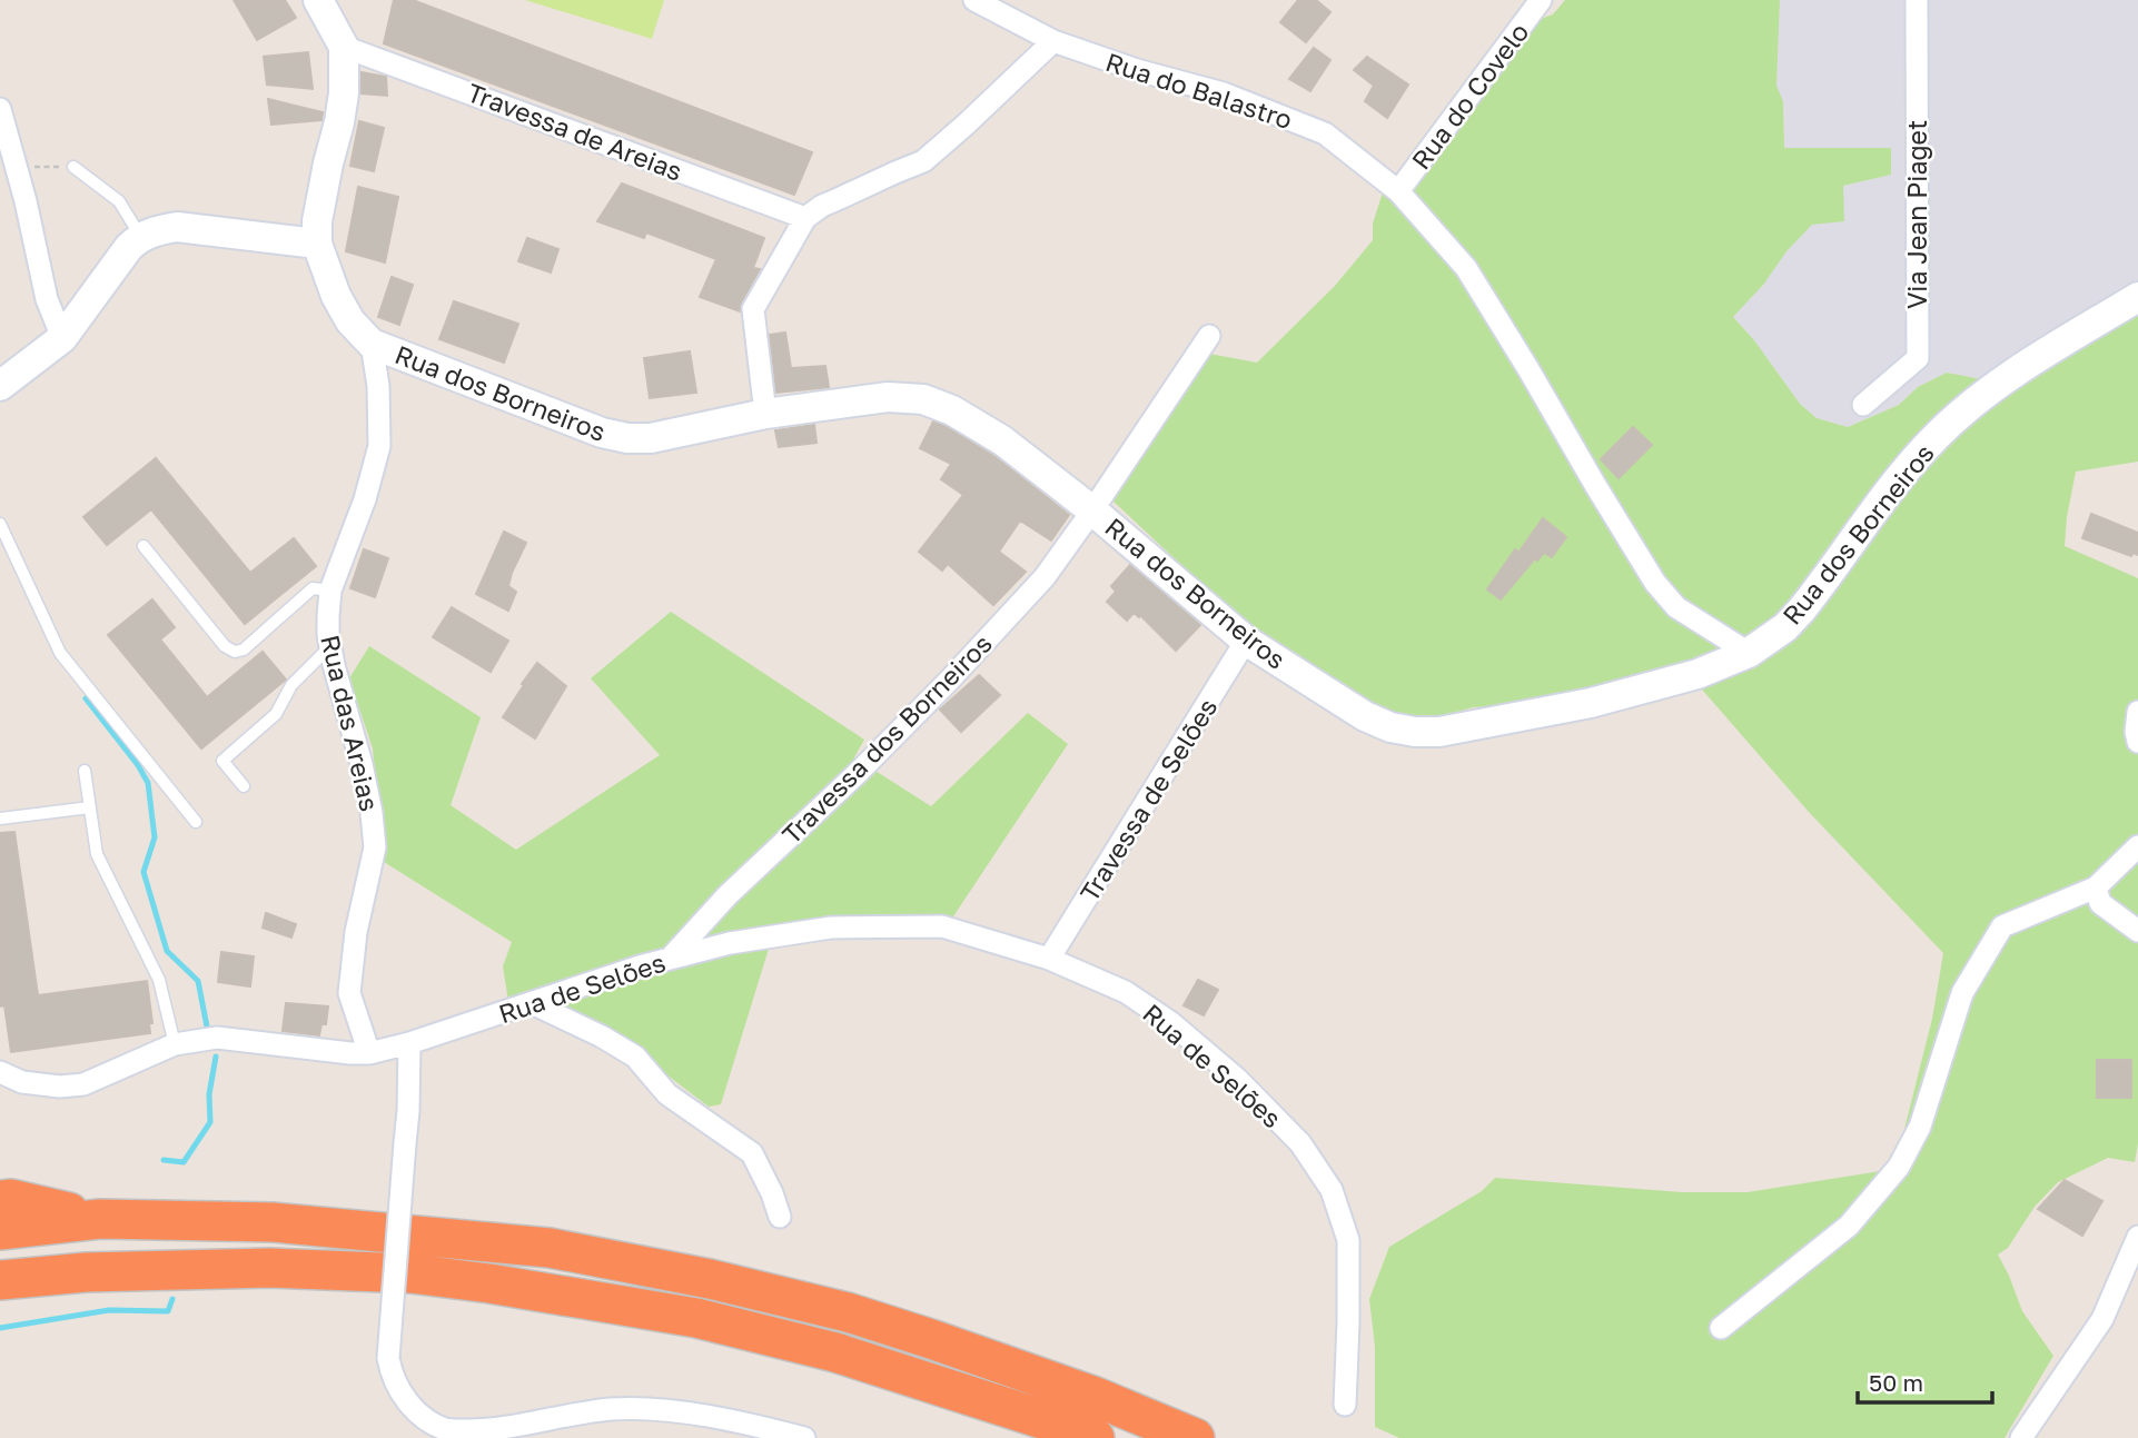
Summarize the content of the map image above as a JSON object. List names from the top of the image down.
{
  "streets": {
    "street": [
      "Rua do Balastro",
      "Rua do Covelo",
      "Travessa de Areias",
      "Via Jean Piaget",
      "Rua dos Borneiros",
      "Rua das Areias",
      "Travessa dos Borneiros",
      "Travessa de Selões",
      "Rua de Selões"
    ]
  },
  "crossings": [
    ["Rua do Balastro", "Rua do Covelo"],
    ["Rua do Balastro", "Rua dos Borneiros"],
    ["Rua dos Borneiros", "Rua das Areias"],
    ["Rua dos Borneiros", "Travessa dos Borneiros"],
    ["Rua dos Borneiros", "Travessa de Selões"],
    ["Rua das Areias", "Rua de Selões"],
    ["Travessa dos Borneiros", "Rua de Selões"],
    ["Travessa de Selões", "Rua de Selões"]
  ],
  "scale_bar": "50 m"
}
